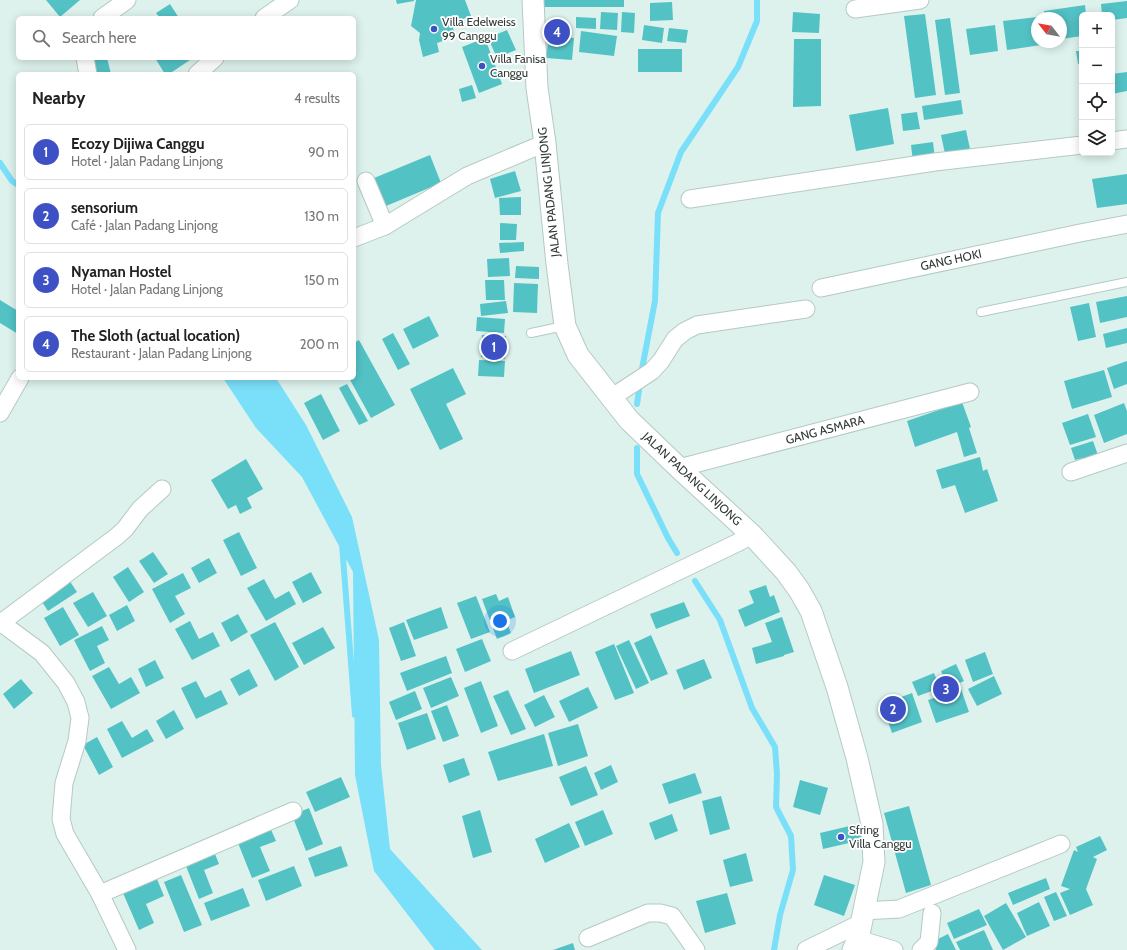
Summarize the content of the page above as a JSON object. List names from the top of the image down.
{
  "streets": {
    "street": ["JALAN PADANG LINJONG", "GANG HOKI", "GANG ASMARA"]
  },
  "crossings": [
    ["JALAN PADANG LINJONG", "GANG ASMARA"]
  ],
  "places": ["Villa Edelweiss 99 Canggu", "Villa Fanisa Canggu", "Sfring Villa Canggu"],
  "north": "top left",
  "page": {
    "map_buttons": ["+", "−"],
    "search": "Search here",
    "pins": [
      "4",
      "1",
      "3",
      "2"
    ],
    "heading": ["Nearby", "4 results"],
    "list": [
      {
        "mark": "1",
        "name": "Ecozy Dijiwa Canggu",
        "note": "Hotel · Jalan Padang Linjong",
        "value": "90 m"
      },
      {
        "mark": "2",
        "name": "sensorium",
        "note": "Café · Jalan Padang Linjong",
        "value": "130 m"
      },
      {
        "mark": "3",
        "name": "Nyaman Hostel",
        "note": "Hotel · Jalan Padang Linjong",
        "value": "150 m"
      },
      {
        "mark": "4",
        "name": "The Sloth (actual location)",
        "note": "Restaurant · Jalan Padang Linjong",
        "value": "200 m"
      }
    ]
  }
}
